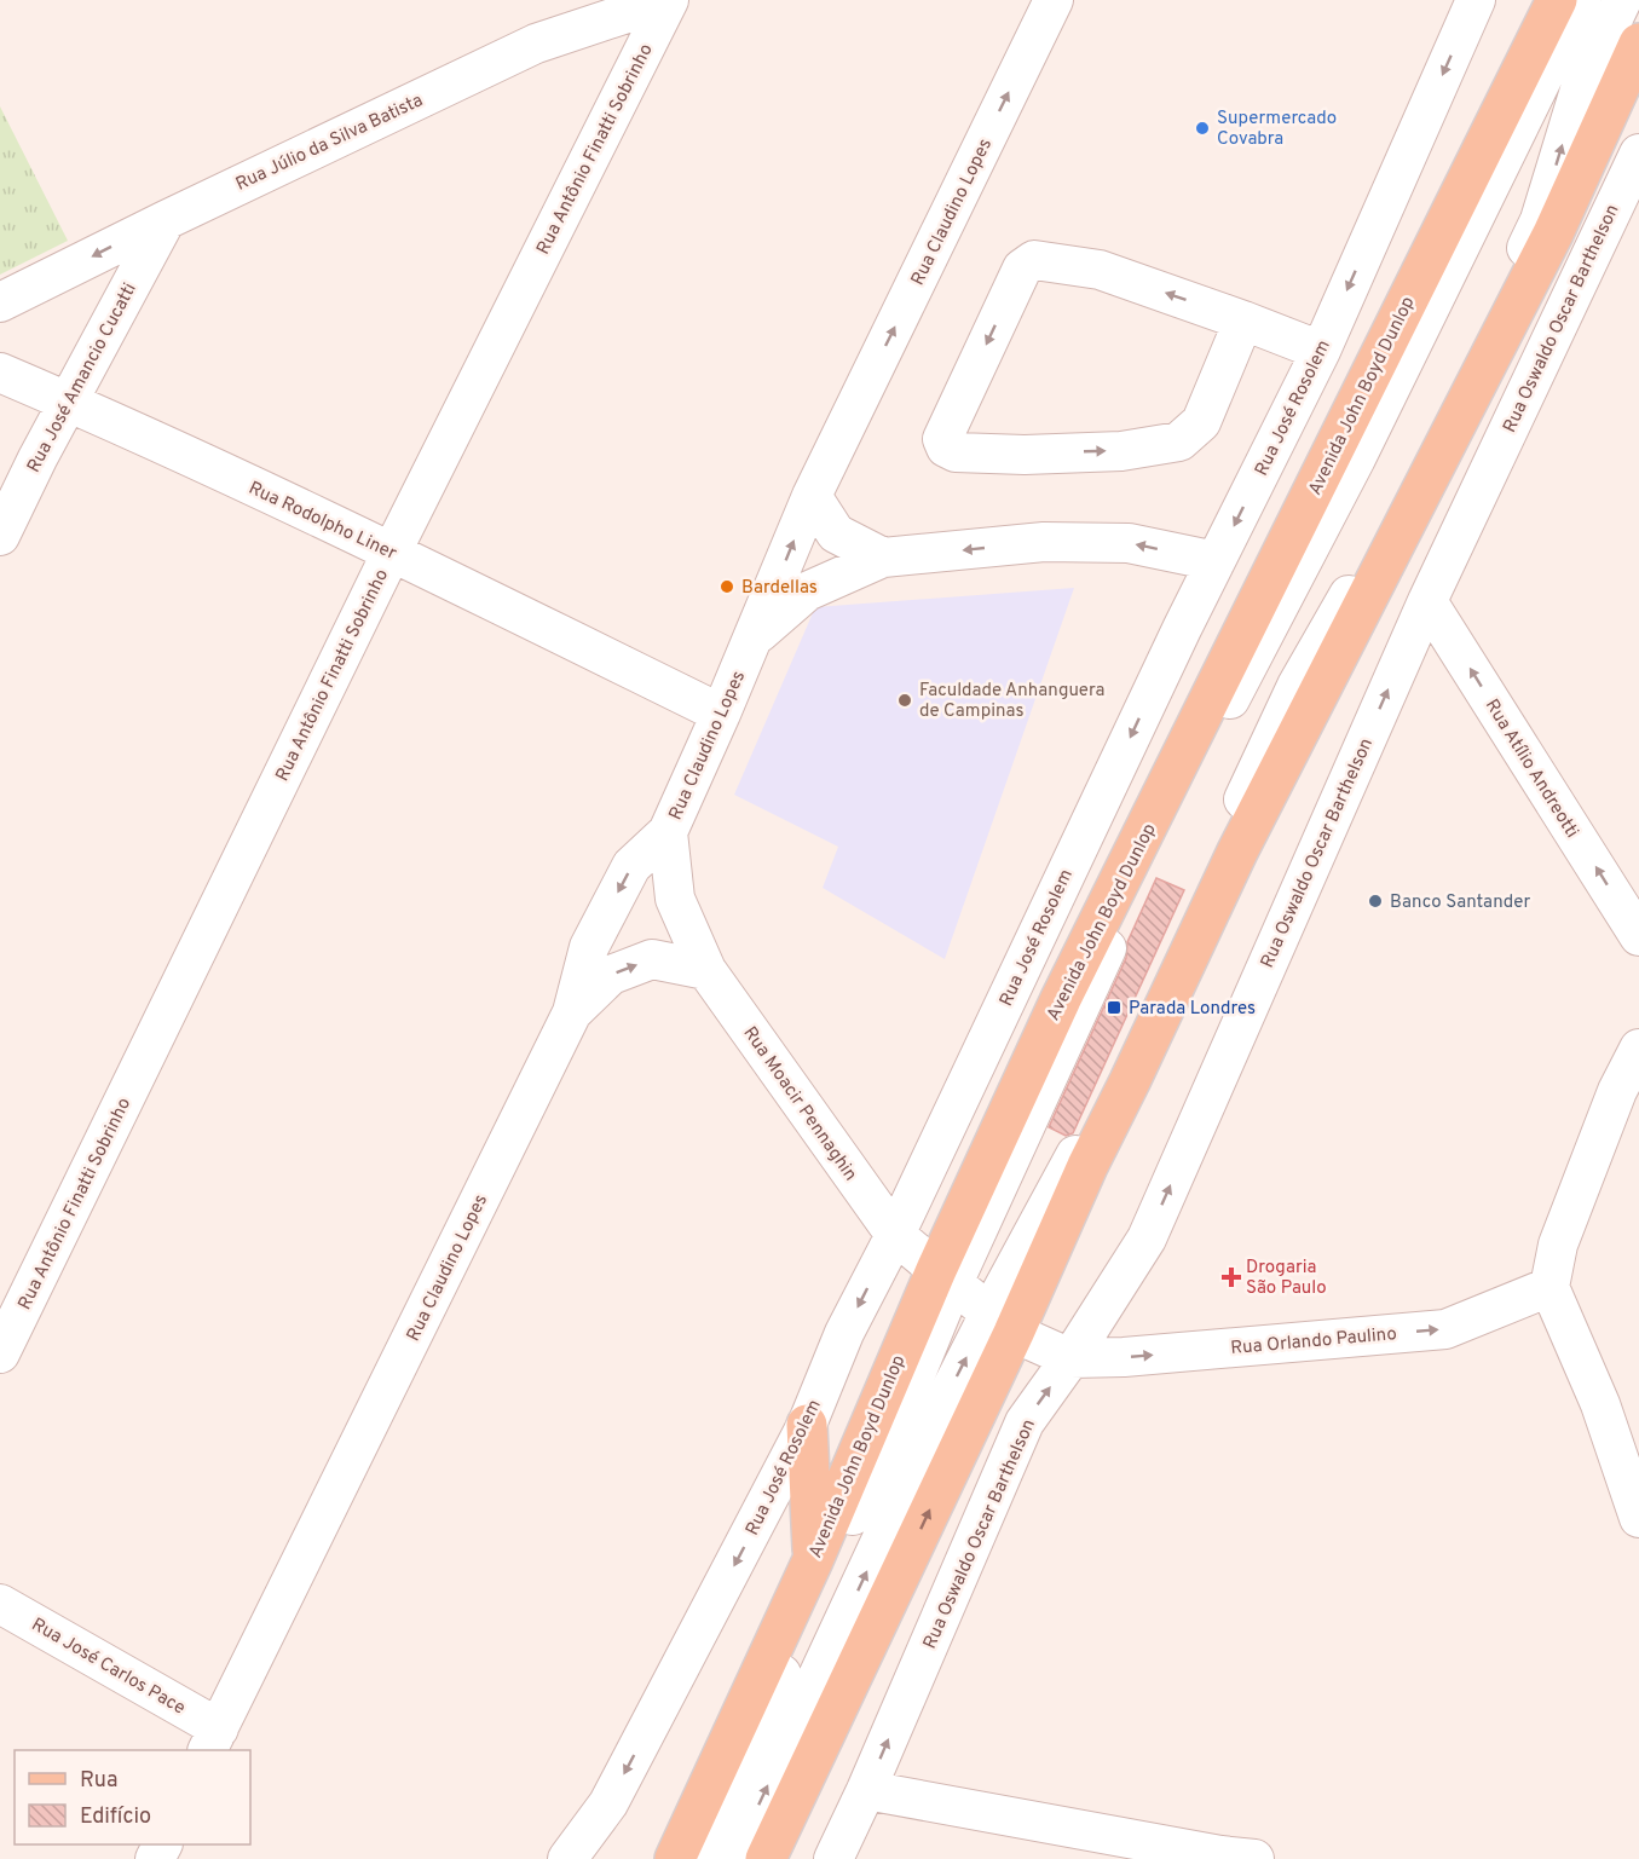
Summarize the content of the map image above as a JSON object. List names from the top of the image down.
{
  "streets": {
    "main road": ["Avenida John Boyd Dunlop"],
    "street": [
      "Rua Júlio da Silva Batista",
      "Rua Antônio Finatti Sobrinho",
      "Rua Claudino Lopes",
      "Rua Oswaldo Oscar Barthelson",
      "Rua José Amancio Cucatti",
      "Rua José Rosolem",
      "Rua Rodolpho Liner",
      "Rua Atílio Andreotti",
      "Rua Moacir Pennaghin",
      "Rua Orlando Paulino",
      "Rua José Carlos Pace"
    ]
  },
  "crossings": [
    ["Rua Júlio da Silva Batista", "Rua Antônio Finatti Sobrinho"],
    ["Rua Júlio da Silva Batista", "Rua José Amancio Cucatti"],
    ["Rua Antônio Finatti Sobrinho", "Rua Rodolpho Liner"],
    ["Rua Claudino Lopes", "Rua Rodolpho Liner"],
    ["Rua Claudino Lopes", "Rua Moacir Pennaghin"],
    ["Rua Claudino Lopes", "Rua José Carlos Pace"],
    ["Rua Oswaldo Oscar Barthelson", "Rua Atílio Andreotti"],
    ["Rua Oswaldo Oscar Barthelson", "Rua Moacir Pennaghin"],
    ["Rua Oswaldo Oscar Barthelson", "Rua Orlando Paulino"],
    ["Rua José Amancio Cucatti", "Rua Rodolpho Liner"],
    ["Avenida John Boyd Dunlop", "Rua Moacir Pennaghin"],
    ["Rua José Rosolem", "Rua Moacir Pennaghin"],
    ["Rua Moacir Pennaghin", "Rua Orlando Paulino"]
  ],
  "one_way": ["Rua Atílio Andreotti", "Rua Orlando Paulino"],
  "places": {
    "other": [
      "Supermercado Covabra",
      "Bardellas",
      "Faculdade Anhanguera de Campinas",
      "Banco Santander"
    ],
    "transit": ["Parada Londres"],
    "health": ["Drogaria São Paulo"]
  },
  "legend": ["Rua", "Edifício"]
}
